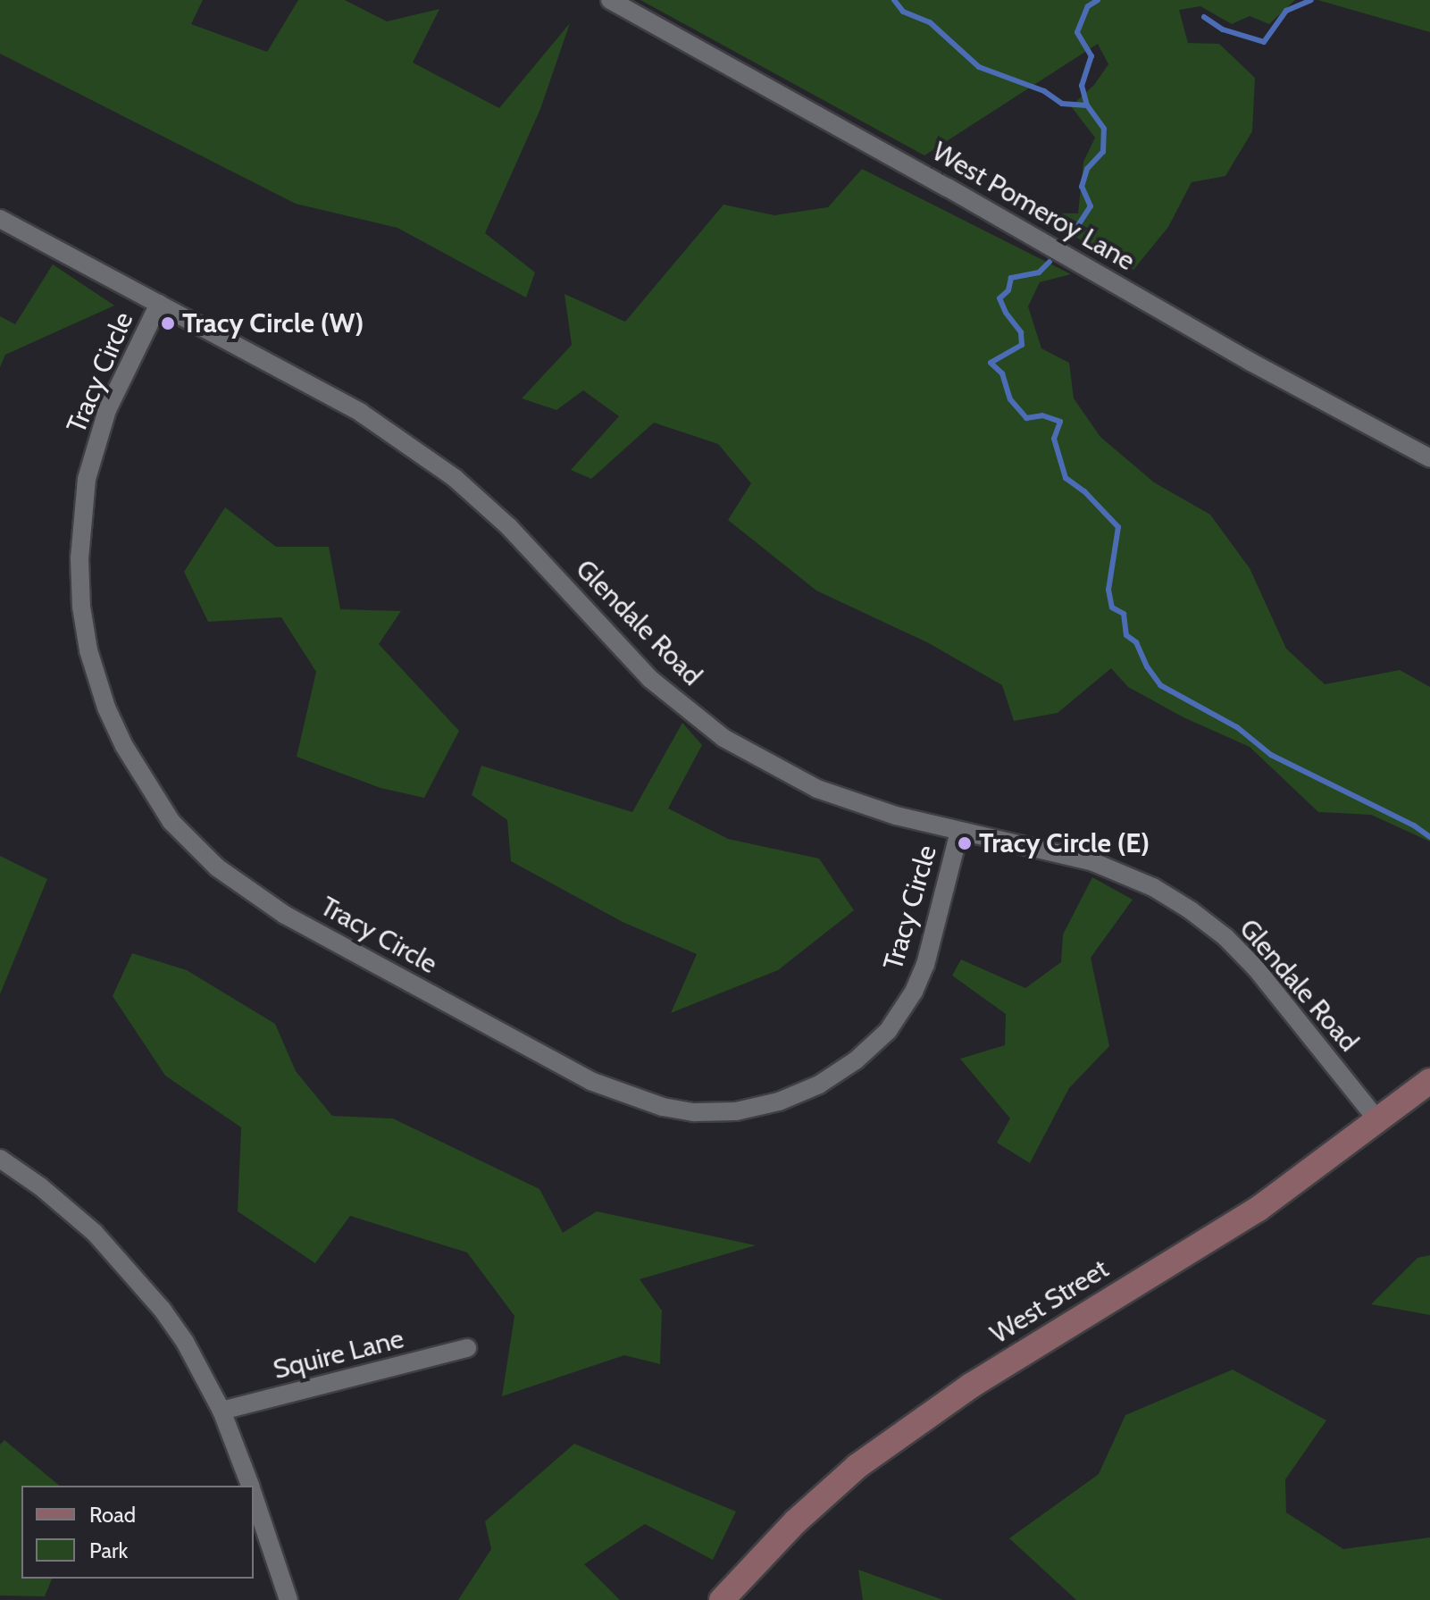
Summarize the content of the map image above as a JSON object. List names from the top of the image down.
{
  "streets": {
    "main road": ["West Street"],
    "street": [
      "West Pomeroy Lane",
      "Tracy Circle",
      "Glendale Road",
      "Squire Lane"
    ]
  },
  "crossings": [
    ["Tracy Circle", "Glendale Road"],
    ["Glendale Road", "West Street"]
  ],
  "places": ["Tracy Circle (W)", "Tracy Circle (E)"],
  "legend": ["Road", "Park"]
}
